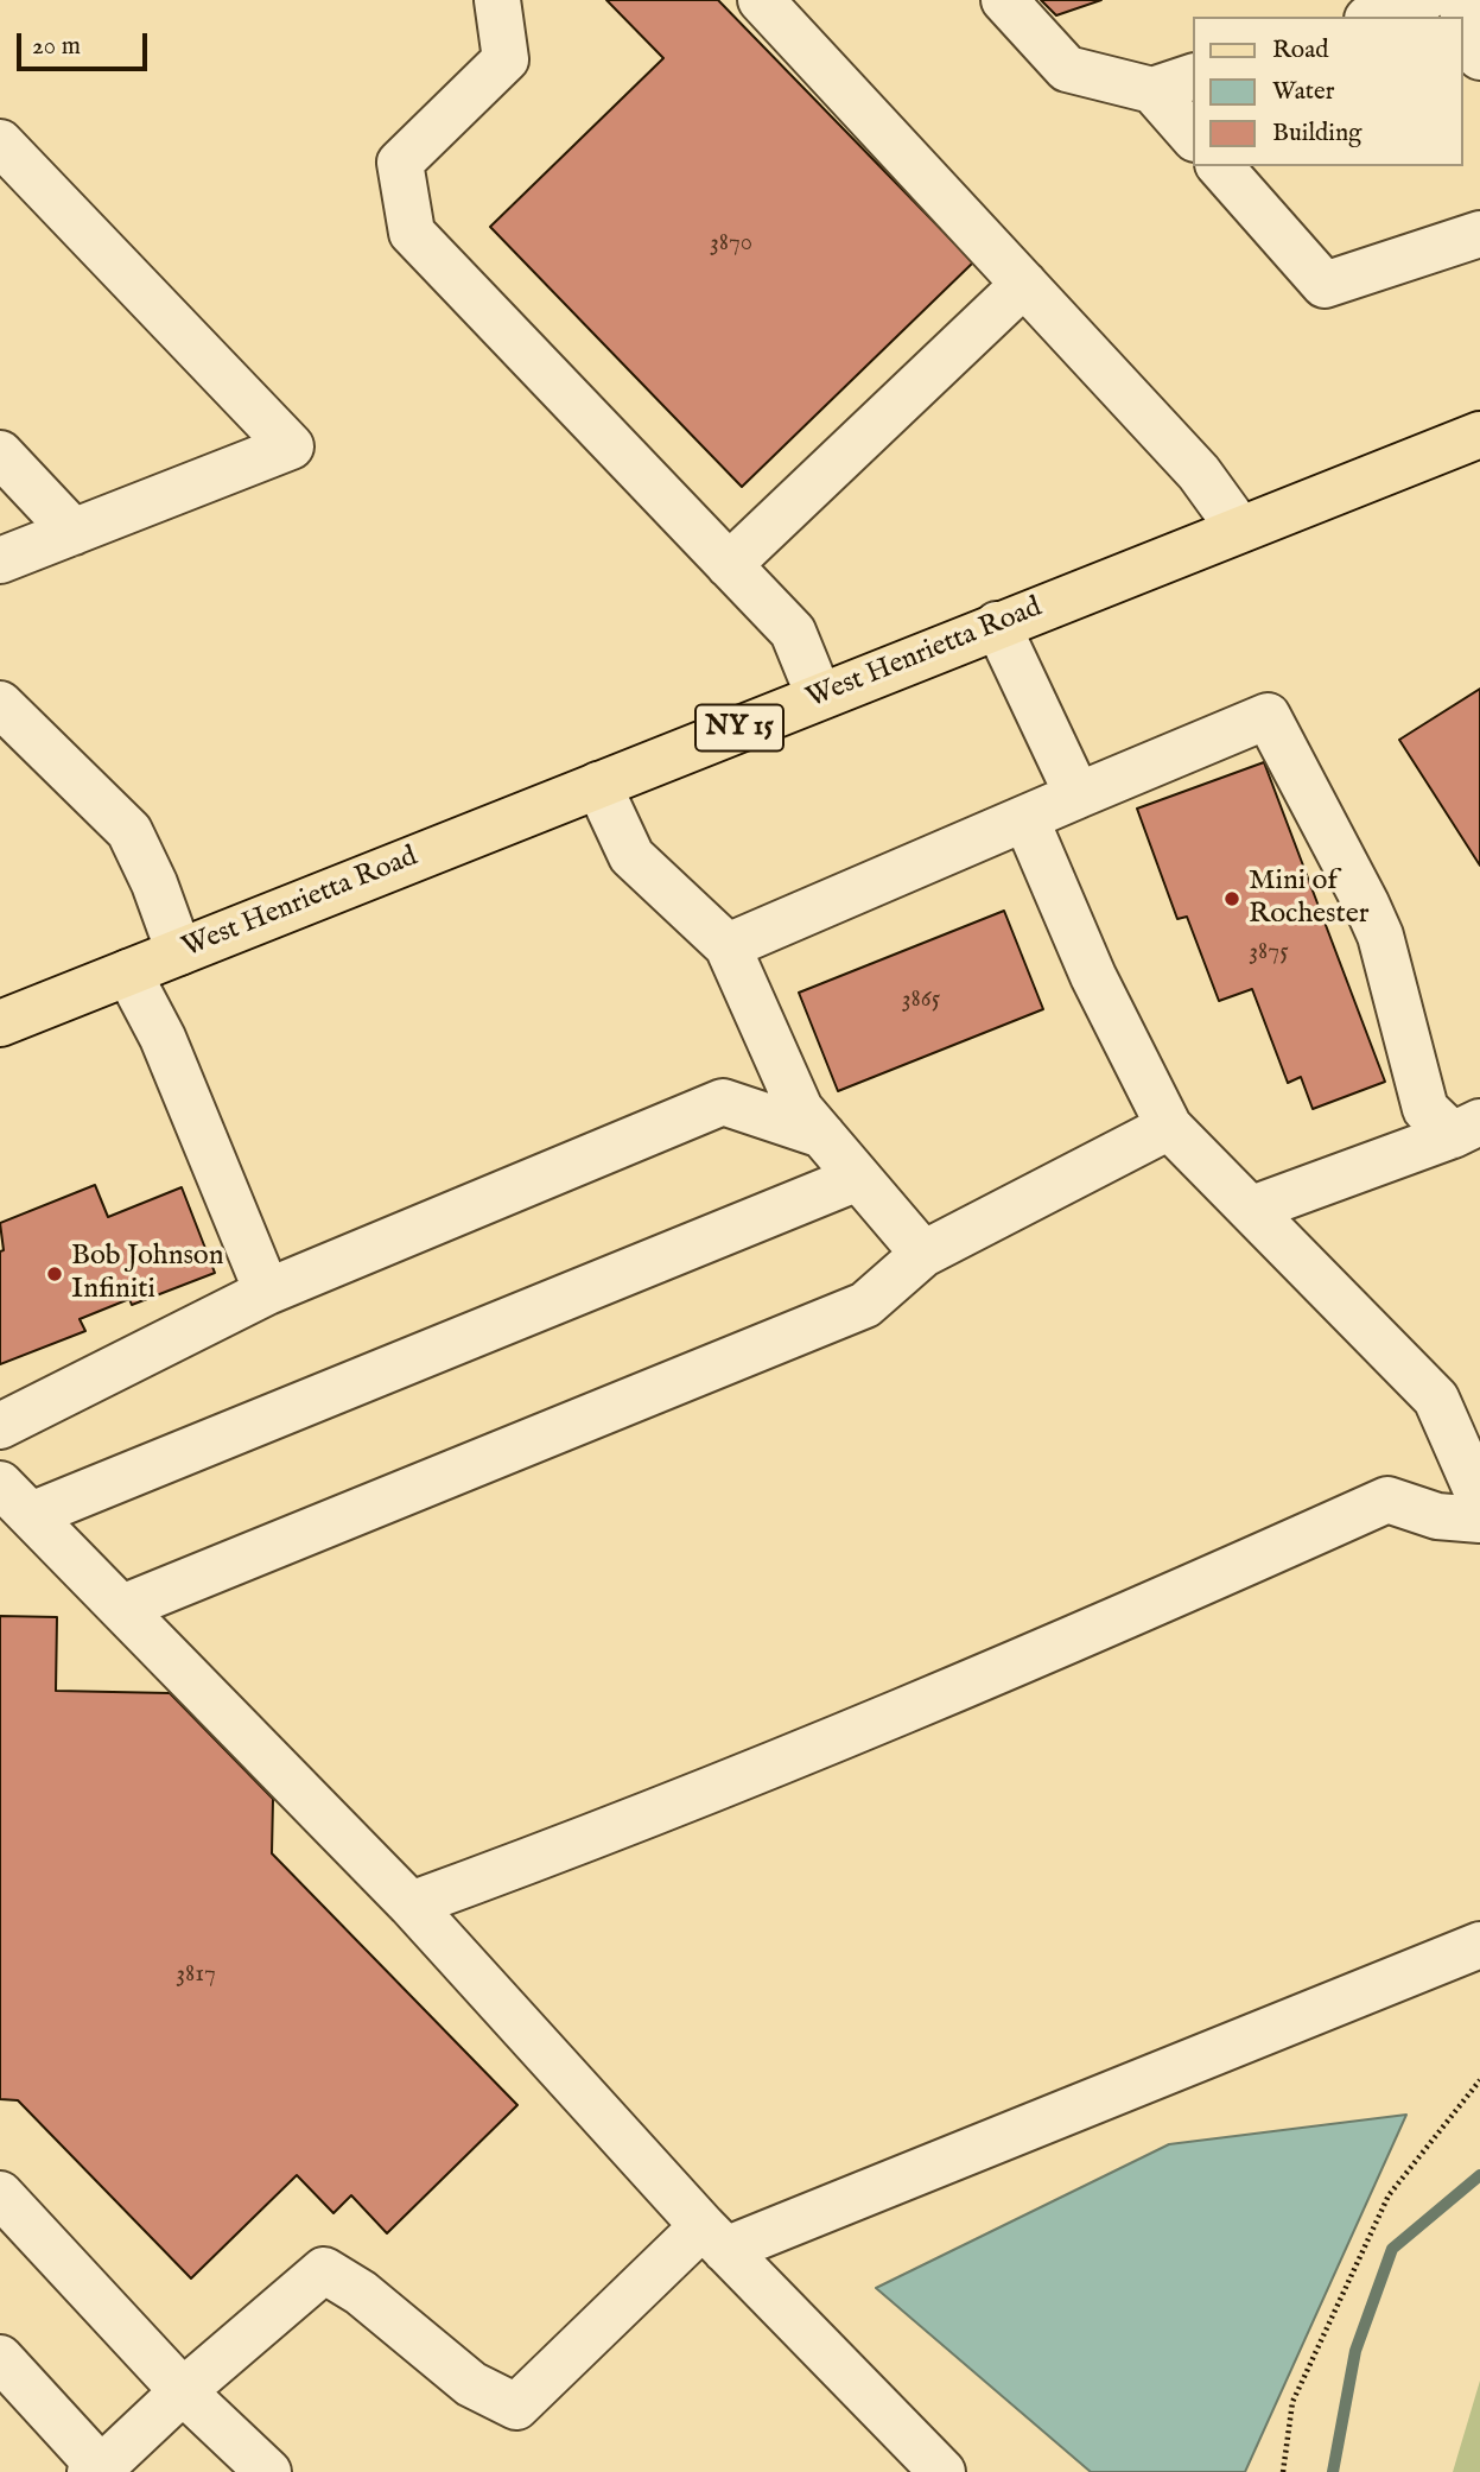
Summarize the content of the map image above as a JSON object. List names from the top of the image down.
{
  "streets": {
    "main road": ["West Henrietta Road", "NY 15"]
  },
  "places": ["Mini of Rochester", "Bob Johnson Infiniti"],
  "house_numbers": [
    "3870",
    "3875",
    "3865",
    "3817"
  ],
  "legend": ["Road", "Water", "Building"],
  "scale_bar": "20 m"
}
